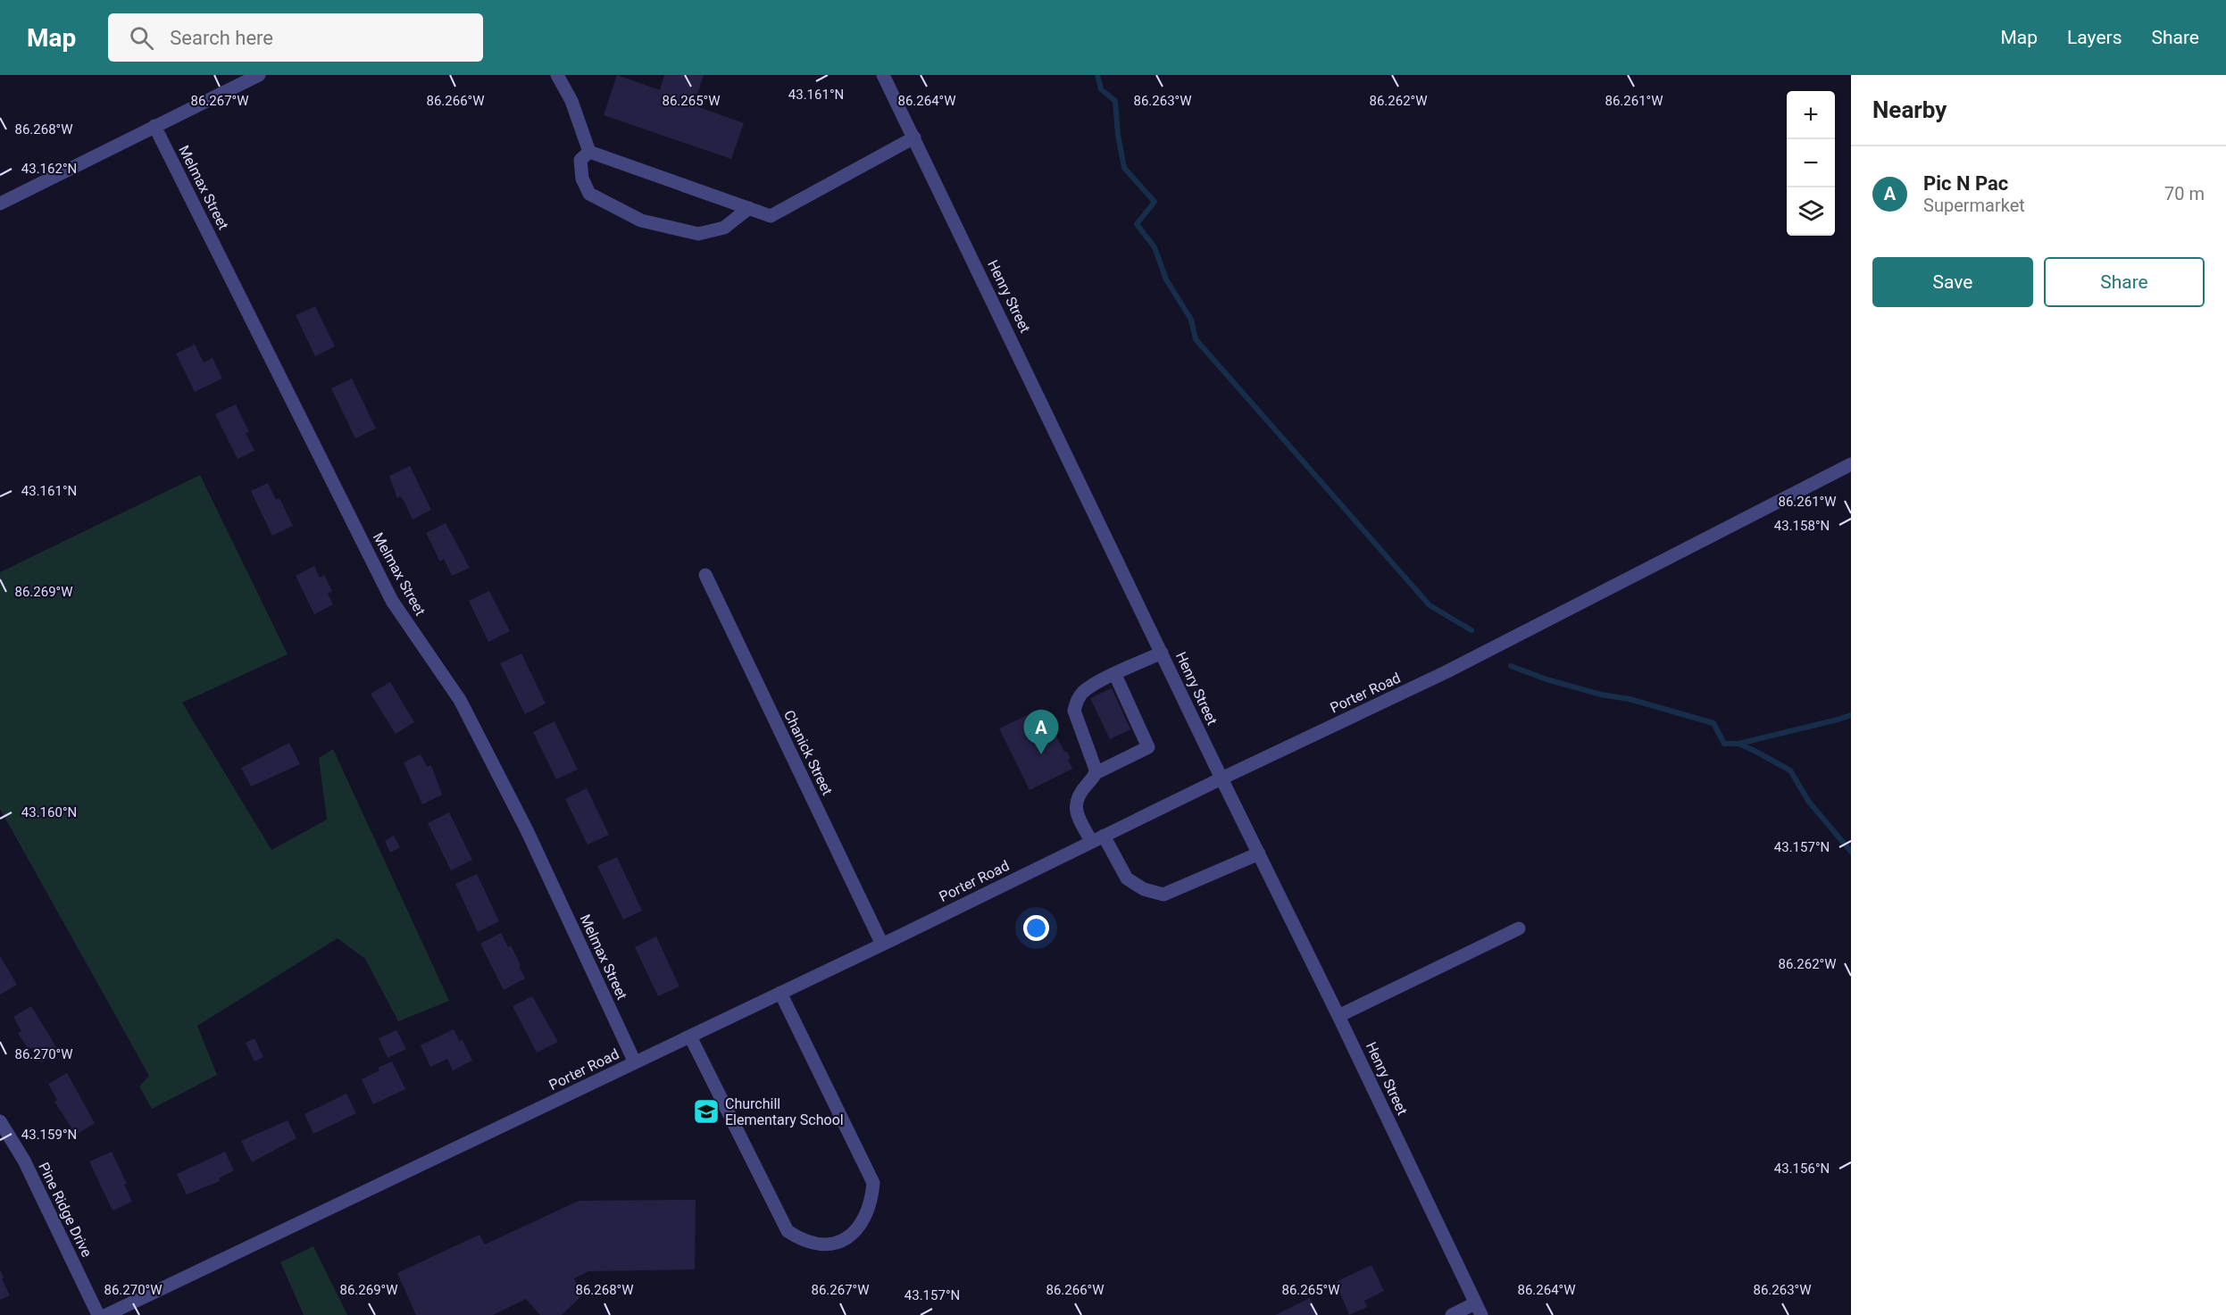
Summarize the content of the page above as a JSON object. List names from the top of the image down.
{
  "streets": {
    "street": [
      "Melmax Street",
      "Henry Street",
      "Porter Road",
      "Chanick Street",
      "Pine Ridge Drive"
    ]
  },
  "crossings": [
    ["Melmax Street", "Porter Road"],
    ["Henry Street", "Porter Road"],
    ["Porter Road", "Chanick Street"]
  ],
  "places": {
    "school or university": ["Churchill Elementary School"]
  },
  "page": {
    "header": "Map",
    "search": "Search here",
    "nav": ["Map", "Layers", "Share"],
    "heading": "Nearby",
    "map_buttons": ["+", "−"],
    "list": [
      {
        "mark": "A",
        "name": "Pic N Pac",
        "note": "Supermarket",
        "value": "70 m"
      }
    ],
    "buttons": ["Save", "Share"],
    "pins": "A"
  },
  "coordinates": [
    "43.161°N",
    "86.263°W",
    "86.267°W",
    "86.266°W",
    "86.265°W",
    "86.264°W",
    "86.262°W",
    "86.261°W",
    "86.268°W",
    "43.162°N",
    "43.158°N",
    "86.269°W",
    "43.160°N",
    "43.157°N",
    "86.270°W",
    "43.159°N",
    "43.156°N"
  ]
}
